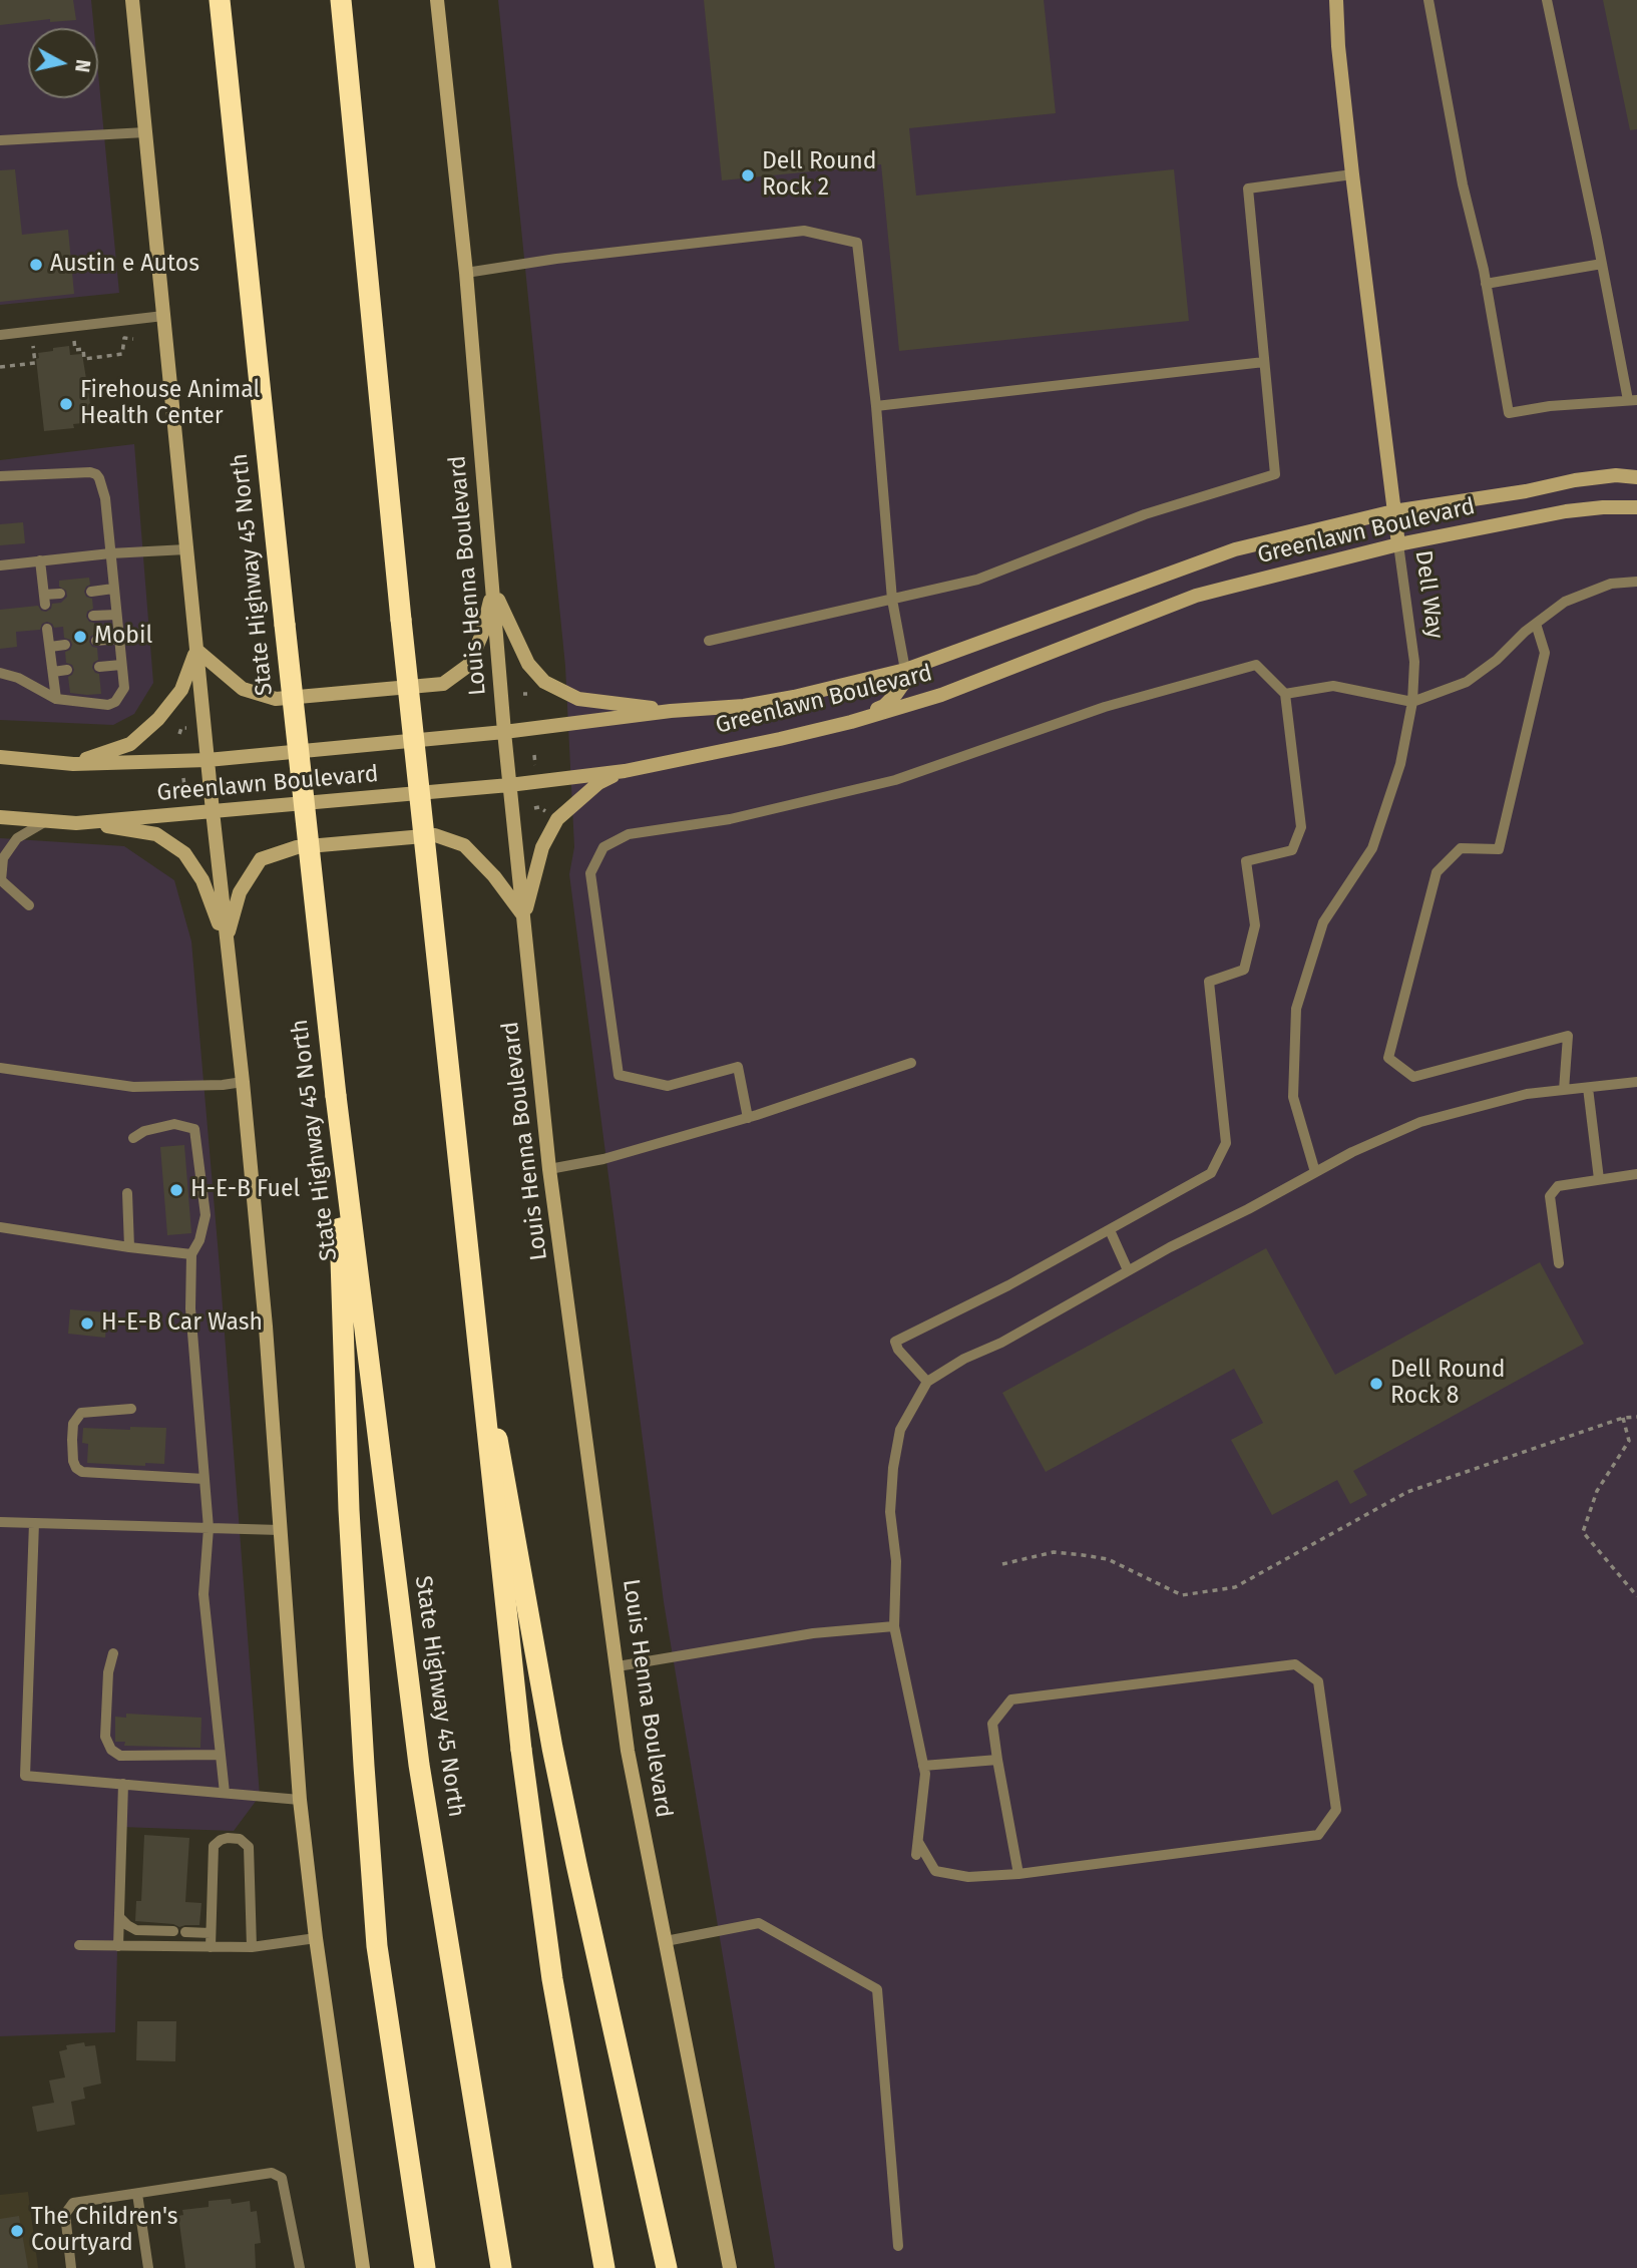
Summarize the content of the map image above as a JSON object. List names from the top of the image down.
{
  "streets": {
    "highway": ["State Highway 45 North"],
    "main road": ["Greenlawn Boulevard", "Louis Henna Boulevard", "Dell Way"]
  },
  "crossings": [
    ["Greenlawn Boulevard", "Louis Henna Boulevard"],
    ["Greenlawn Boulevard", "Dell Way"]
  ],
  "places": [
    "Dell Round Rock 2",
    "Austin e Autos",
    "Firehouse Animal Health Center",
    "Mobil",
    "H-E-B Fuel",
    "H-E-B Car Wash",
    "Dell Round Rock 8",
    "The Children's Courtyard"
  ],
  "north": "right"
}
